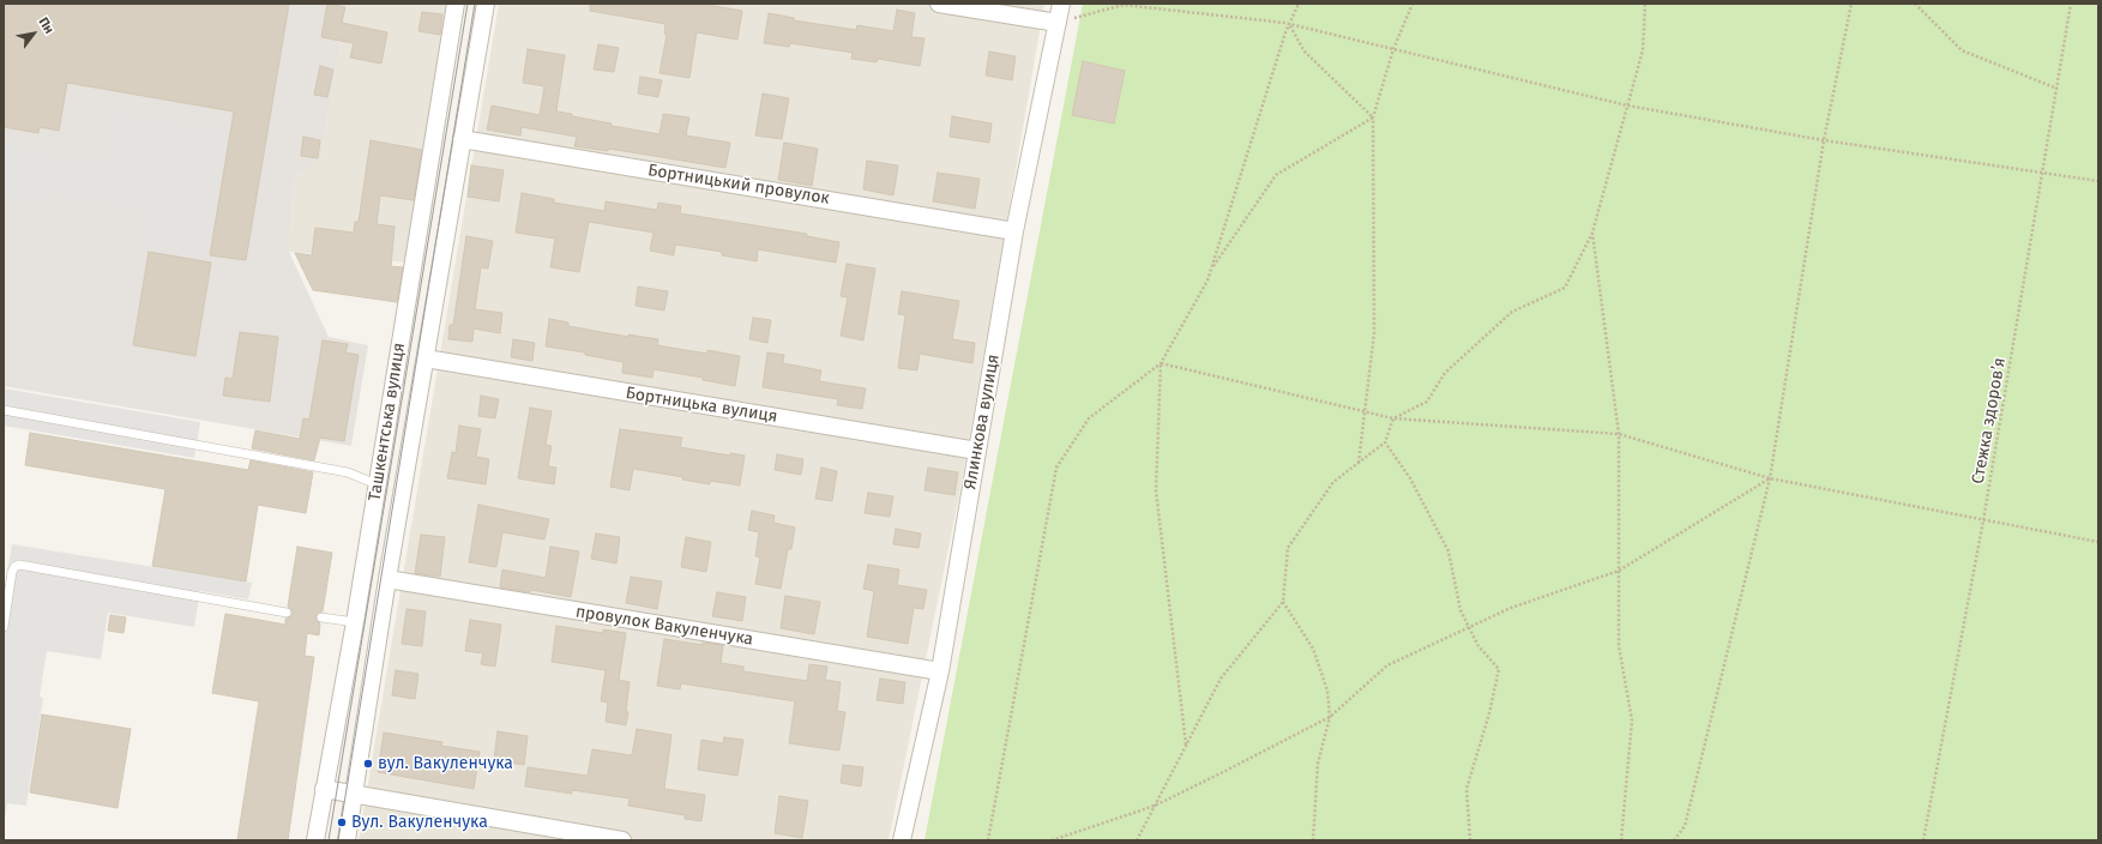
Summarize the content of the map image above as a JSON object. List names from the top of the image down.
{
  "streets": {
    "street": [
      "Бортницький провулок",
      "Бортницька вулиця",
      "Ташкентська вулиця",
      "Ялинкова вулиця",
      "провулок Вакуленчука"
    ],
    "path": ["Стежка здоров’я"]
  },
  "crossings": [
    ["Бортницький провулок", "Ташкентська вулиця"],
    ["Бортницький провулок", "Ялинкова вулиця"],
    ["Бортницька вулиця", "Ташкентська вулиця"],
    ["Бортницька вулиця", "Ялинкова вулиця"],
    ["Ташкентська вулиця", "провулок Вакуленчука"],
    ["Ялинкова вулиця", "провулок Вакуленчука"]
  ],
  "places": ["вул. Вакуленчука", "Вул. Вакуленчука"],
  "north": "top right"
}
